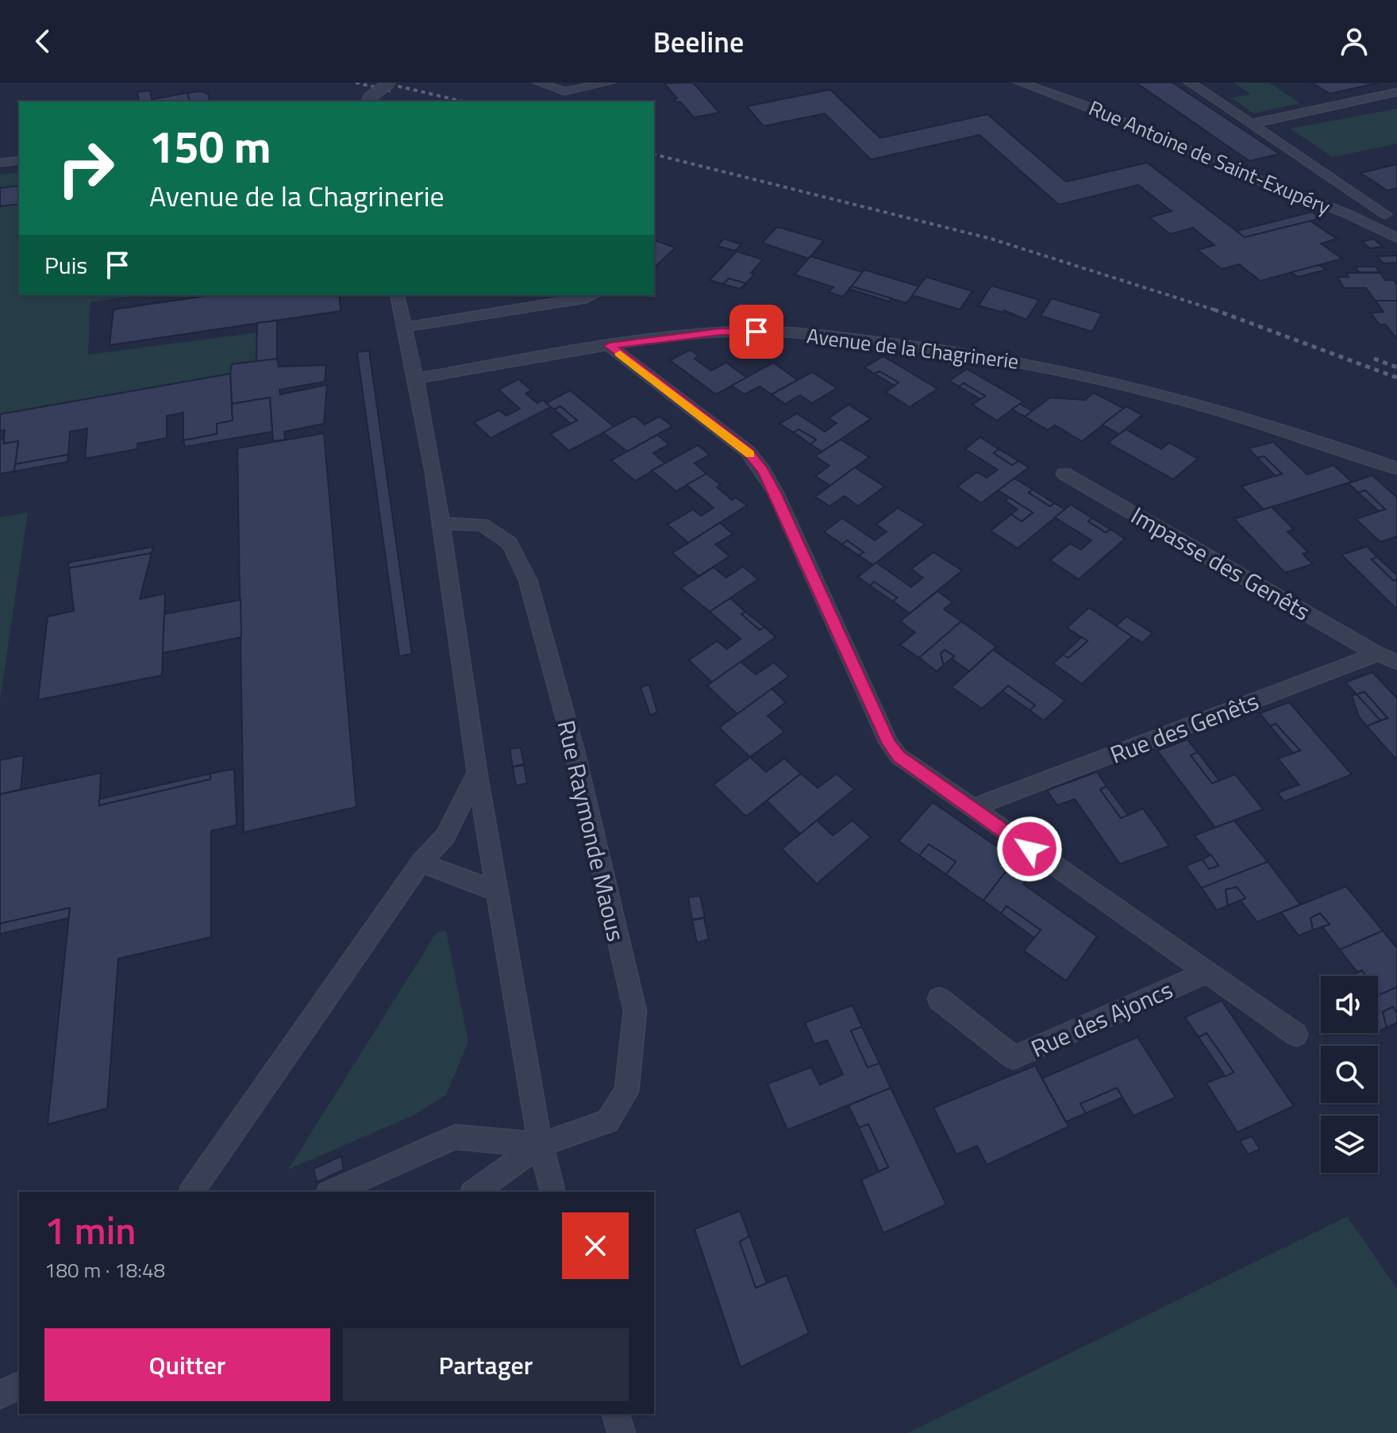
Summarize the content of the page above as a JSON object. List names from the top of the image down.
{
  "streets": {
    "street": [
      "Rue Antoine de Saint-Exupéry",
      "Avenue de la Chagrinerie",
      "Impasse des Genêts",
      "Rue des Genêts",
      "Rue Raymonde Maous",
      "Rue des Ajoncs"
    ]
  },
  "crossings": [
    ["Avenue de la Chagrinerie", "Rue des Ajoncs"],
    ["Impasse des Genêts", "Rue des Genêts"],
    ["Rue des Genêts", "Rue des Ajoncs"]
  ],
  "page": {
    "header": "Beeline",
    "turn": ["150 m", "Avenue de la Chagrinerie"],
    "then": "Puis",
    "heading": ["1 min", "180 m · 18:48"],
    "buttons": ["Quitter", "Partager"]
  }
}
